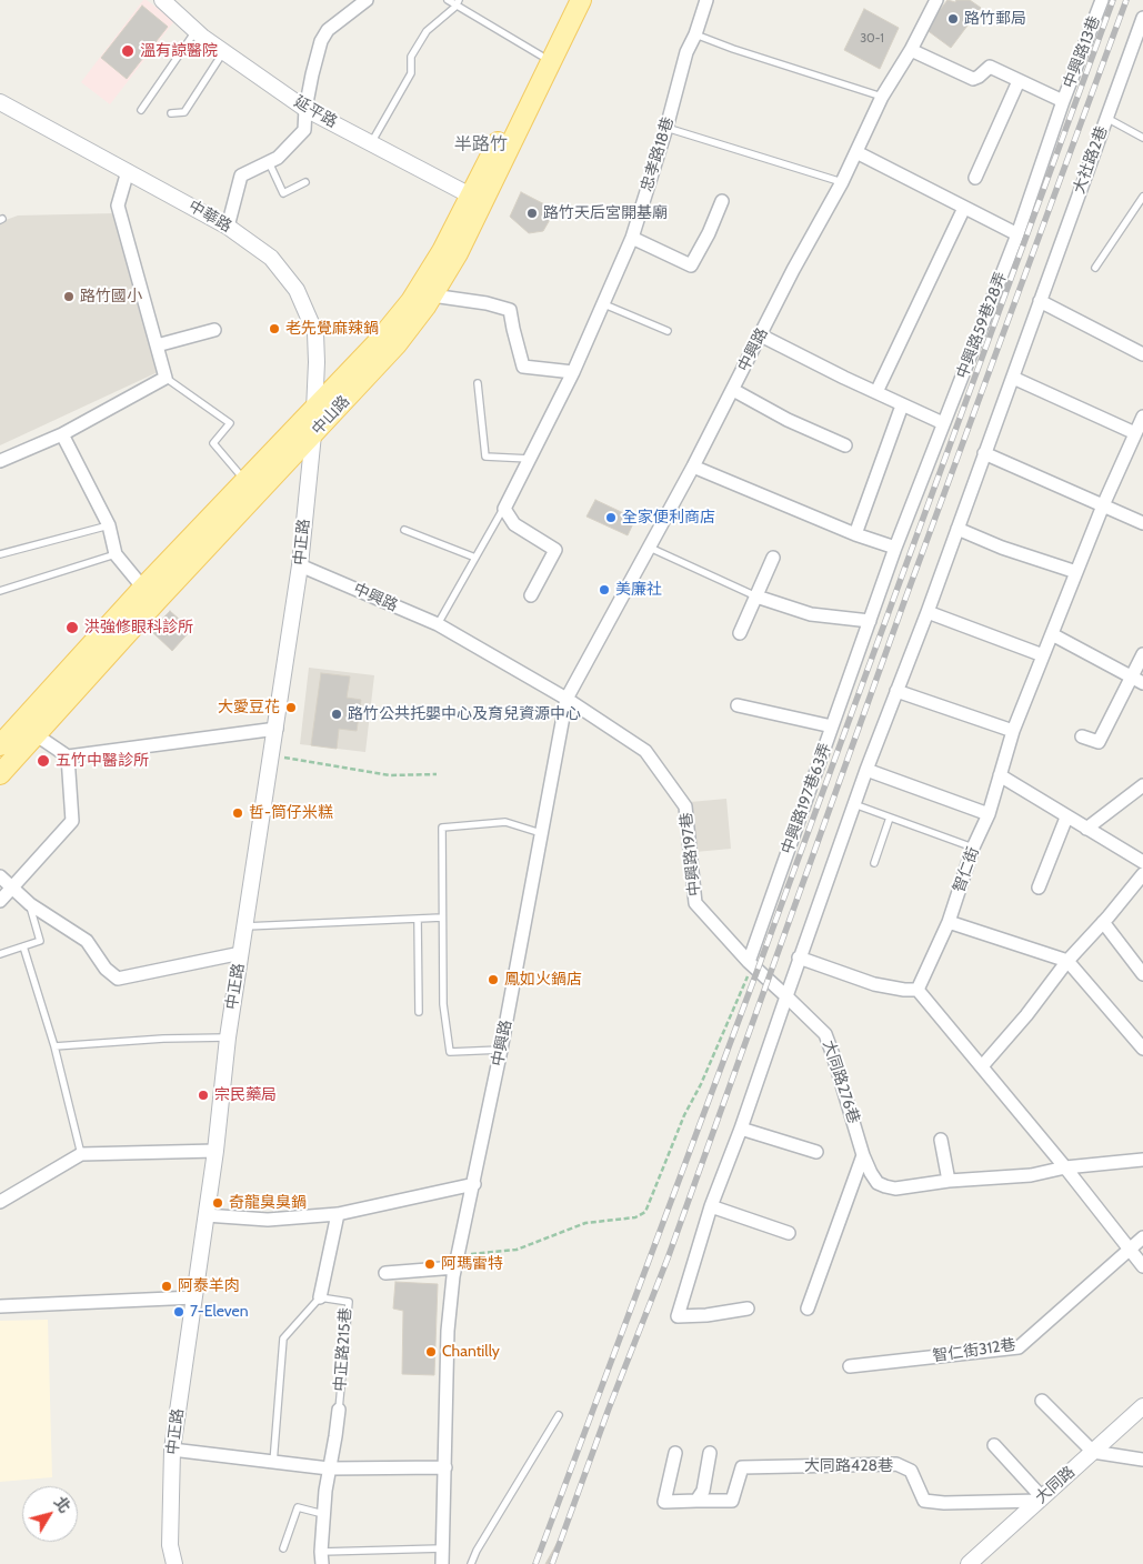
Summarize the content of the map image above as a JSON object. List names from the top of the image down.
{
  "streets": {
    "main road": ["中山路"],
    "street": [
      "中興路13巷",
      "延平路",
      "忠孝路18巷",
      "大社路2巷",
      "中華路",
      "中興路59巷28弄",
      "中興路",
      "中正路",
      "中興路197巷63弄",
      "中興路197巷",
      "智仁街",
      "大同路276巷",
      "中正路215巷",
      "智仁街312巷",
      "大同路428巷",
      "大同路"
    ]
  },
  "crossings": [
    ["中興路13巷", "中興路59巷28弄"],
    ["中興路13巷", "中興路"],
    ["延平路", "中山路"],
    ["大社路2巷", "中興路197巷"],
    ["大社路2巷", "大同路276巷"],
    ["中華路", "中山路"],
    ["中華路", "中正路"],
    ["中興路59巷28弄", "中興路197巷63弄"],
    ["中興路", "中正路"],
    ["中興路", "中興路197巷"],
    ["中山路", "中正路"],
    ["中興路197巷63弄", "中興路197巷"],
    ["中興路197巷", "大同路276巷"],
    ["大同路428巷", "大同路"]
  ],
  "districts": ["半路竹"],
  "places": [
    "路竹郵局",
    "溫有諒醫院",
    "路竹天后宮開基廟",
    "路竹國小",
    "老先覺麻辣鍋",
    "全家便利商店",
    "美廉社",
    "洪強修眼科診所",
    "大愛豆花",
    "路竹公共托嬰中心及育兒資源中心",
    "五竹中醫診所",
    "哲-筒仔米糕",
    "鳳如火鍋店",
    "宗民藥局",
    "奇龍臭臭鍋",
    "阿瑪雷特",
    "阿泰羊肉",
    "7-Eleven",
    "Chantilly"
  ],
  "house_numbers": ["30-1"],
  "north": "top right"
}
